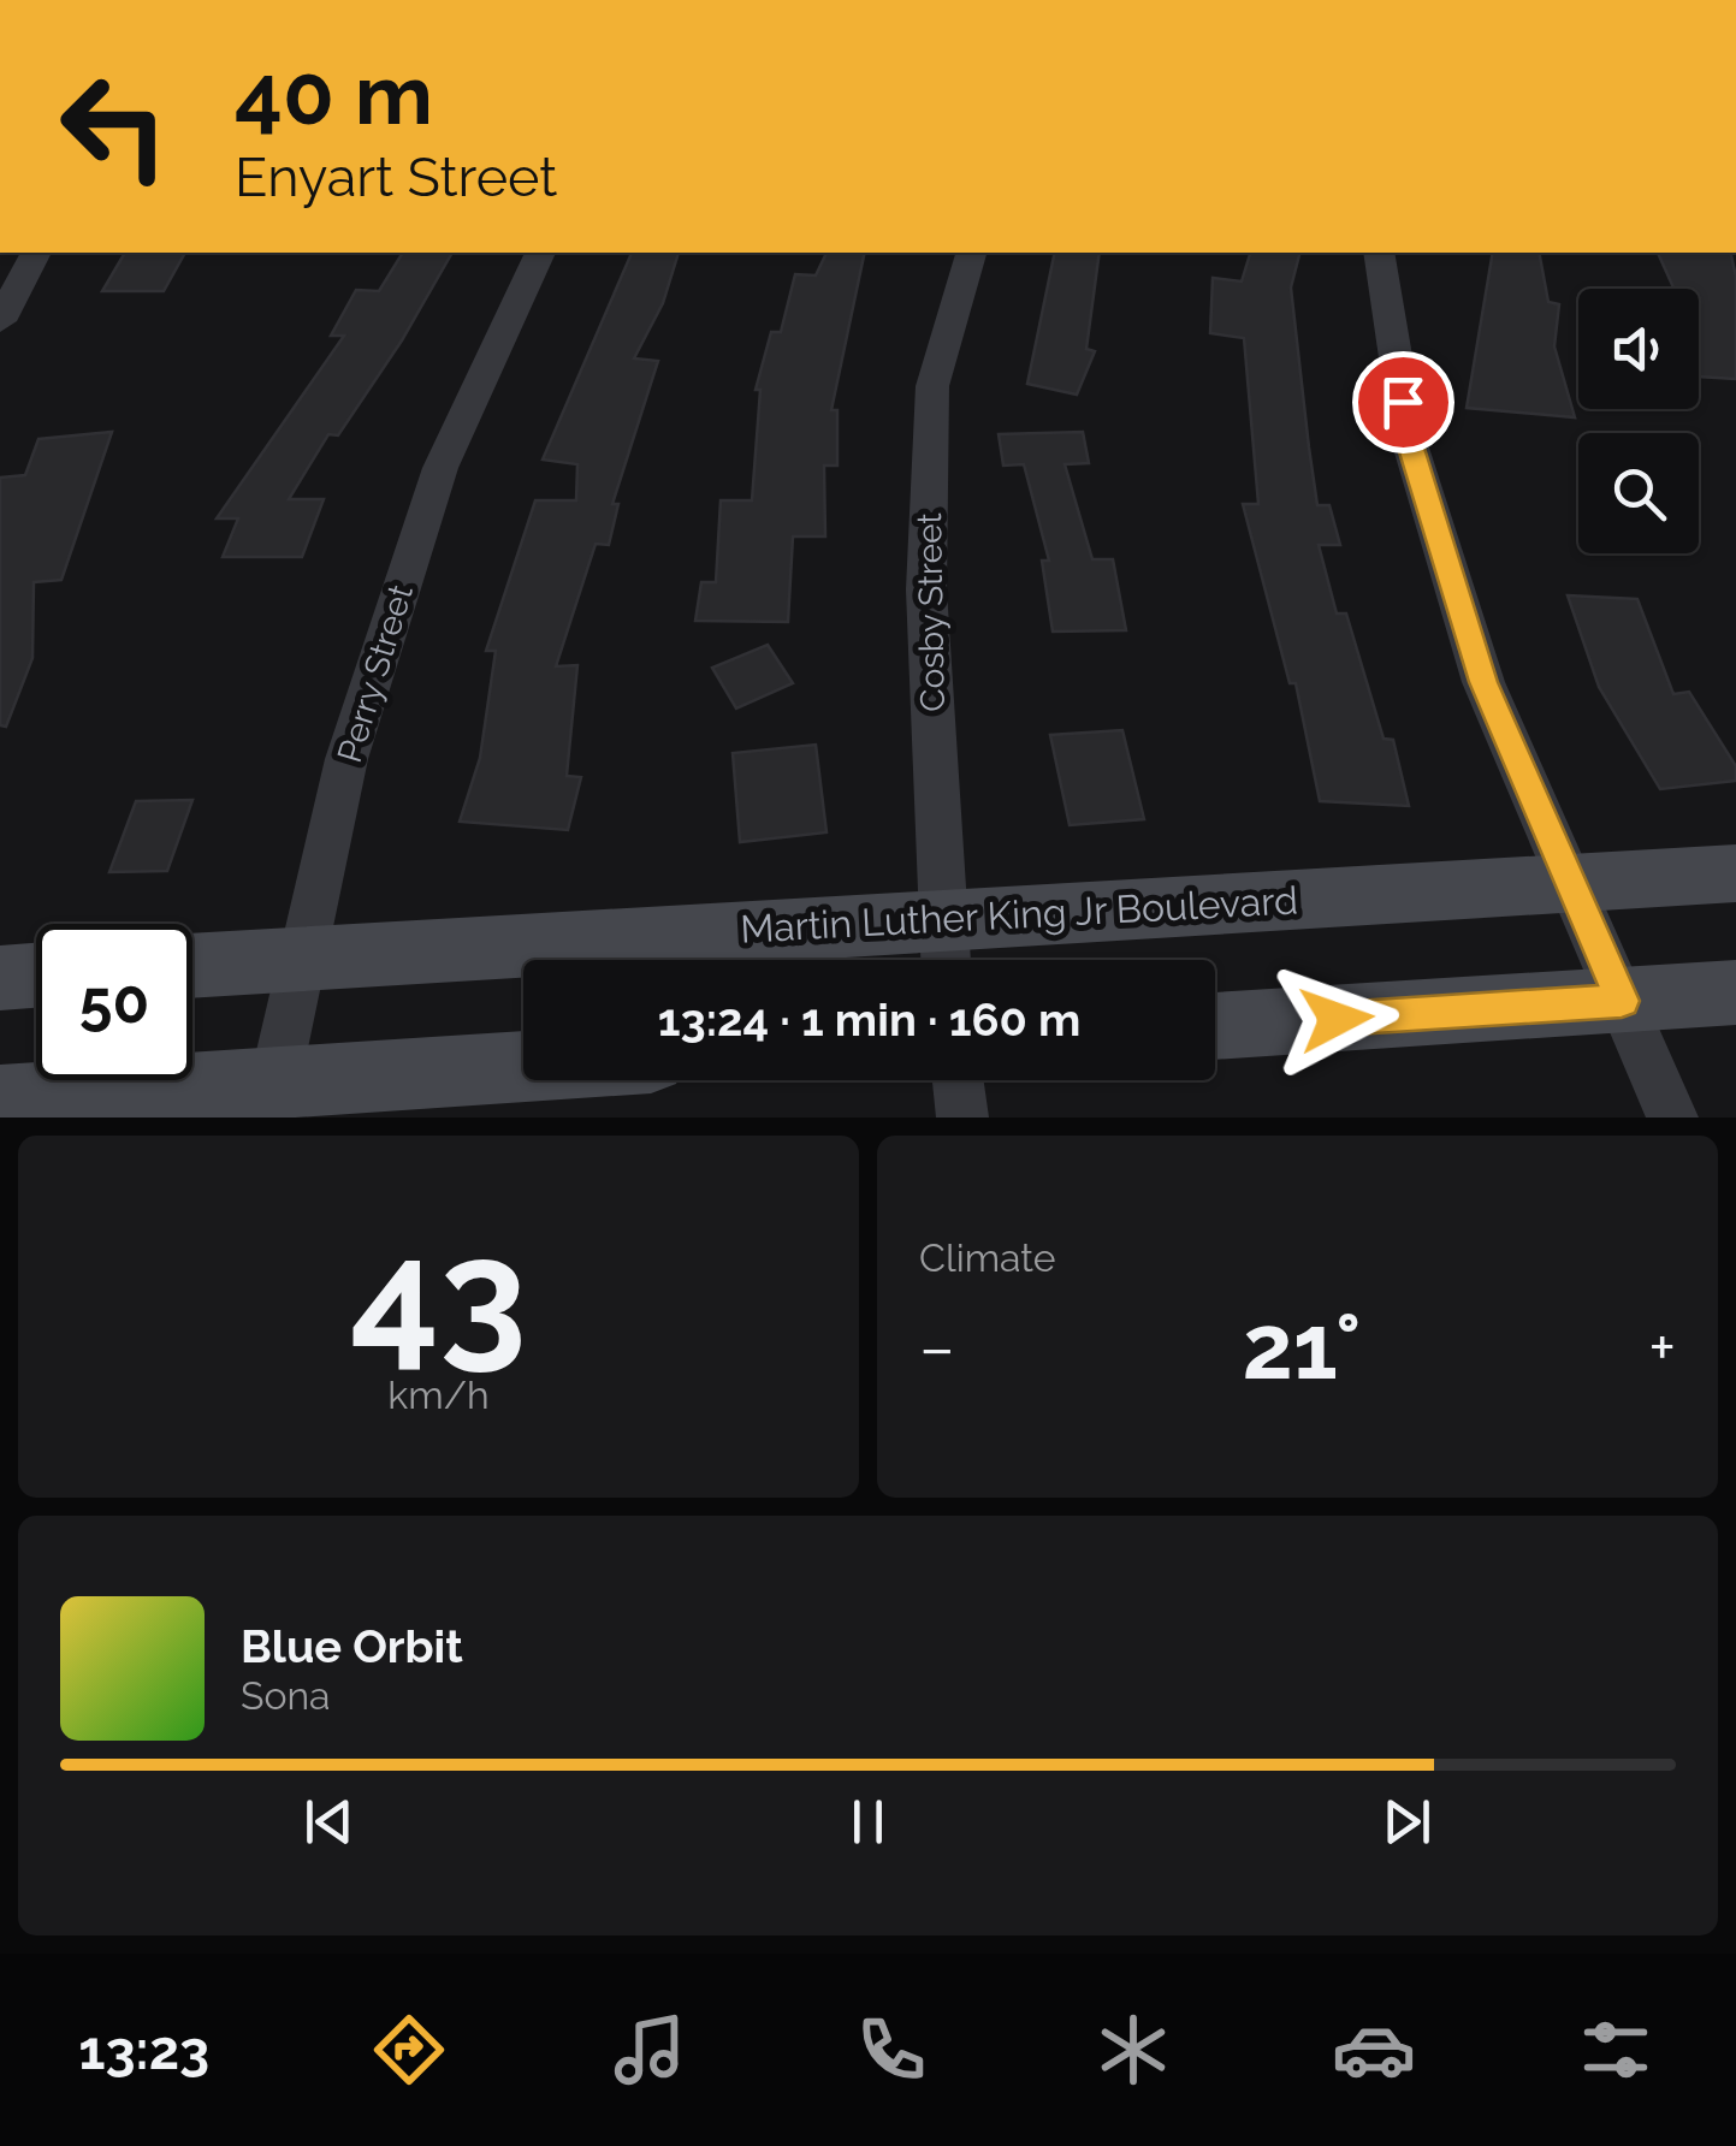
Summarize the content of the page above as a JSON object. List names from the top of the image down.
{
  "streets": {
    "main road": ["Martin Luther King Jr Boulevard"],
    "street": ["Cosby Street", "Perry Street"]
  },
  "crossings": [
    ["Cosby Street", "Martin Luther King Jr Boulevard"],
    ["Perry Street", "Martin Luther King Jr Boulevard"]
  ],
  "page": {
    "turn": ["40 m", "Enyart Street"],
    "limit": "50",
    "trip": "13:24 · 1 min · 160 m",
    "tile": [
      ["43", "km/h"],
      "Climate"
    ],
    "heat": ["−", "21°", "+"],
    "song": ["Blue Orbit", "Sona"],
    "tabs": "13:23"
  }
}
